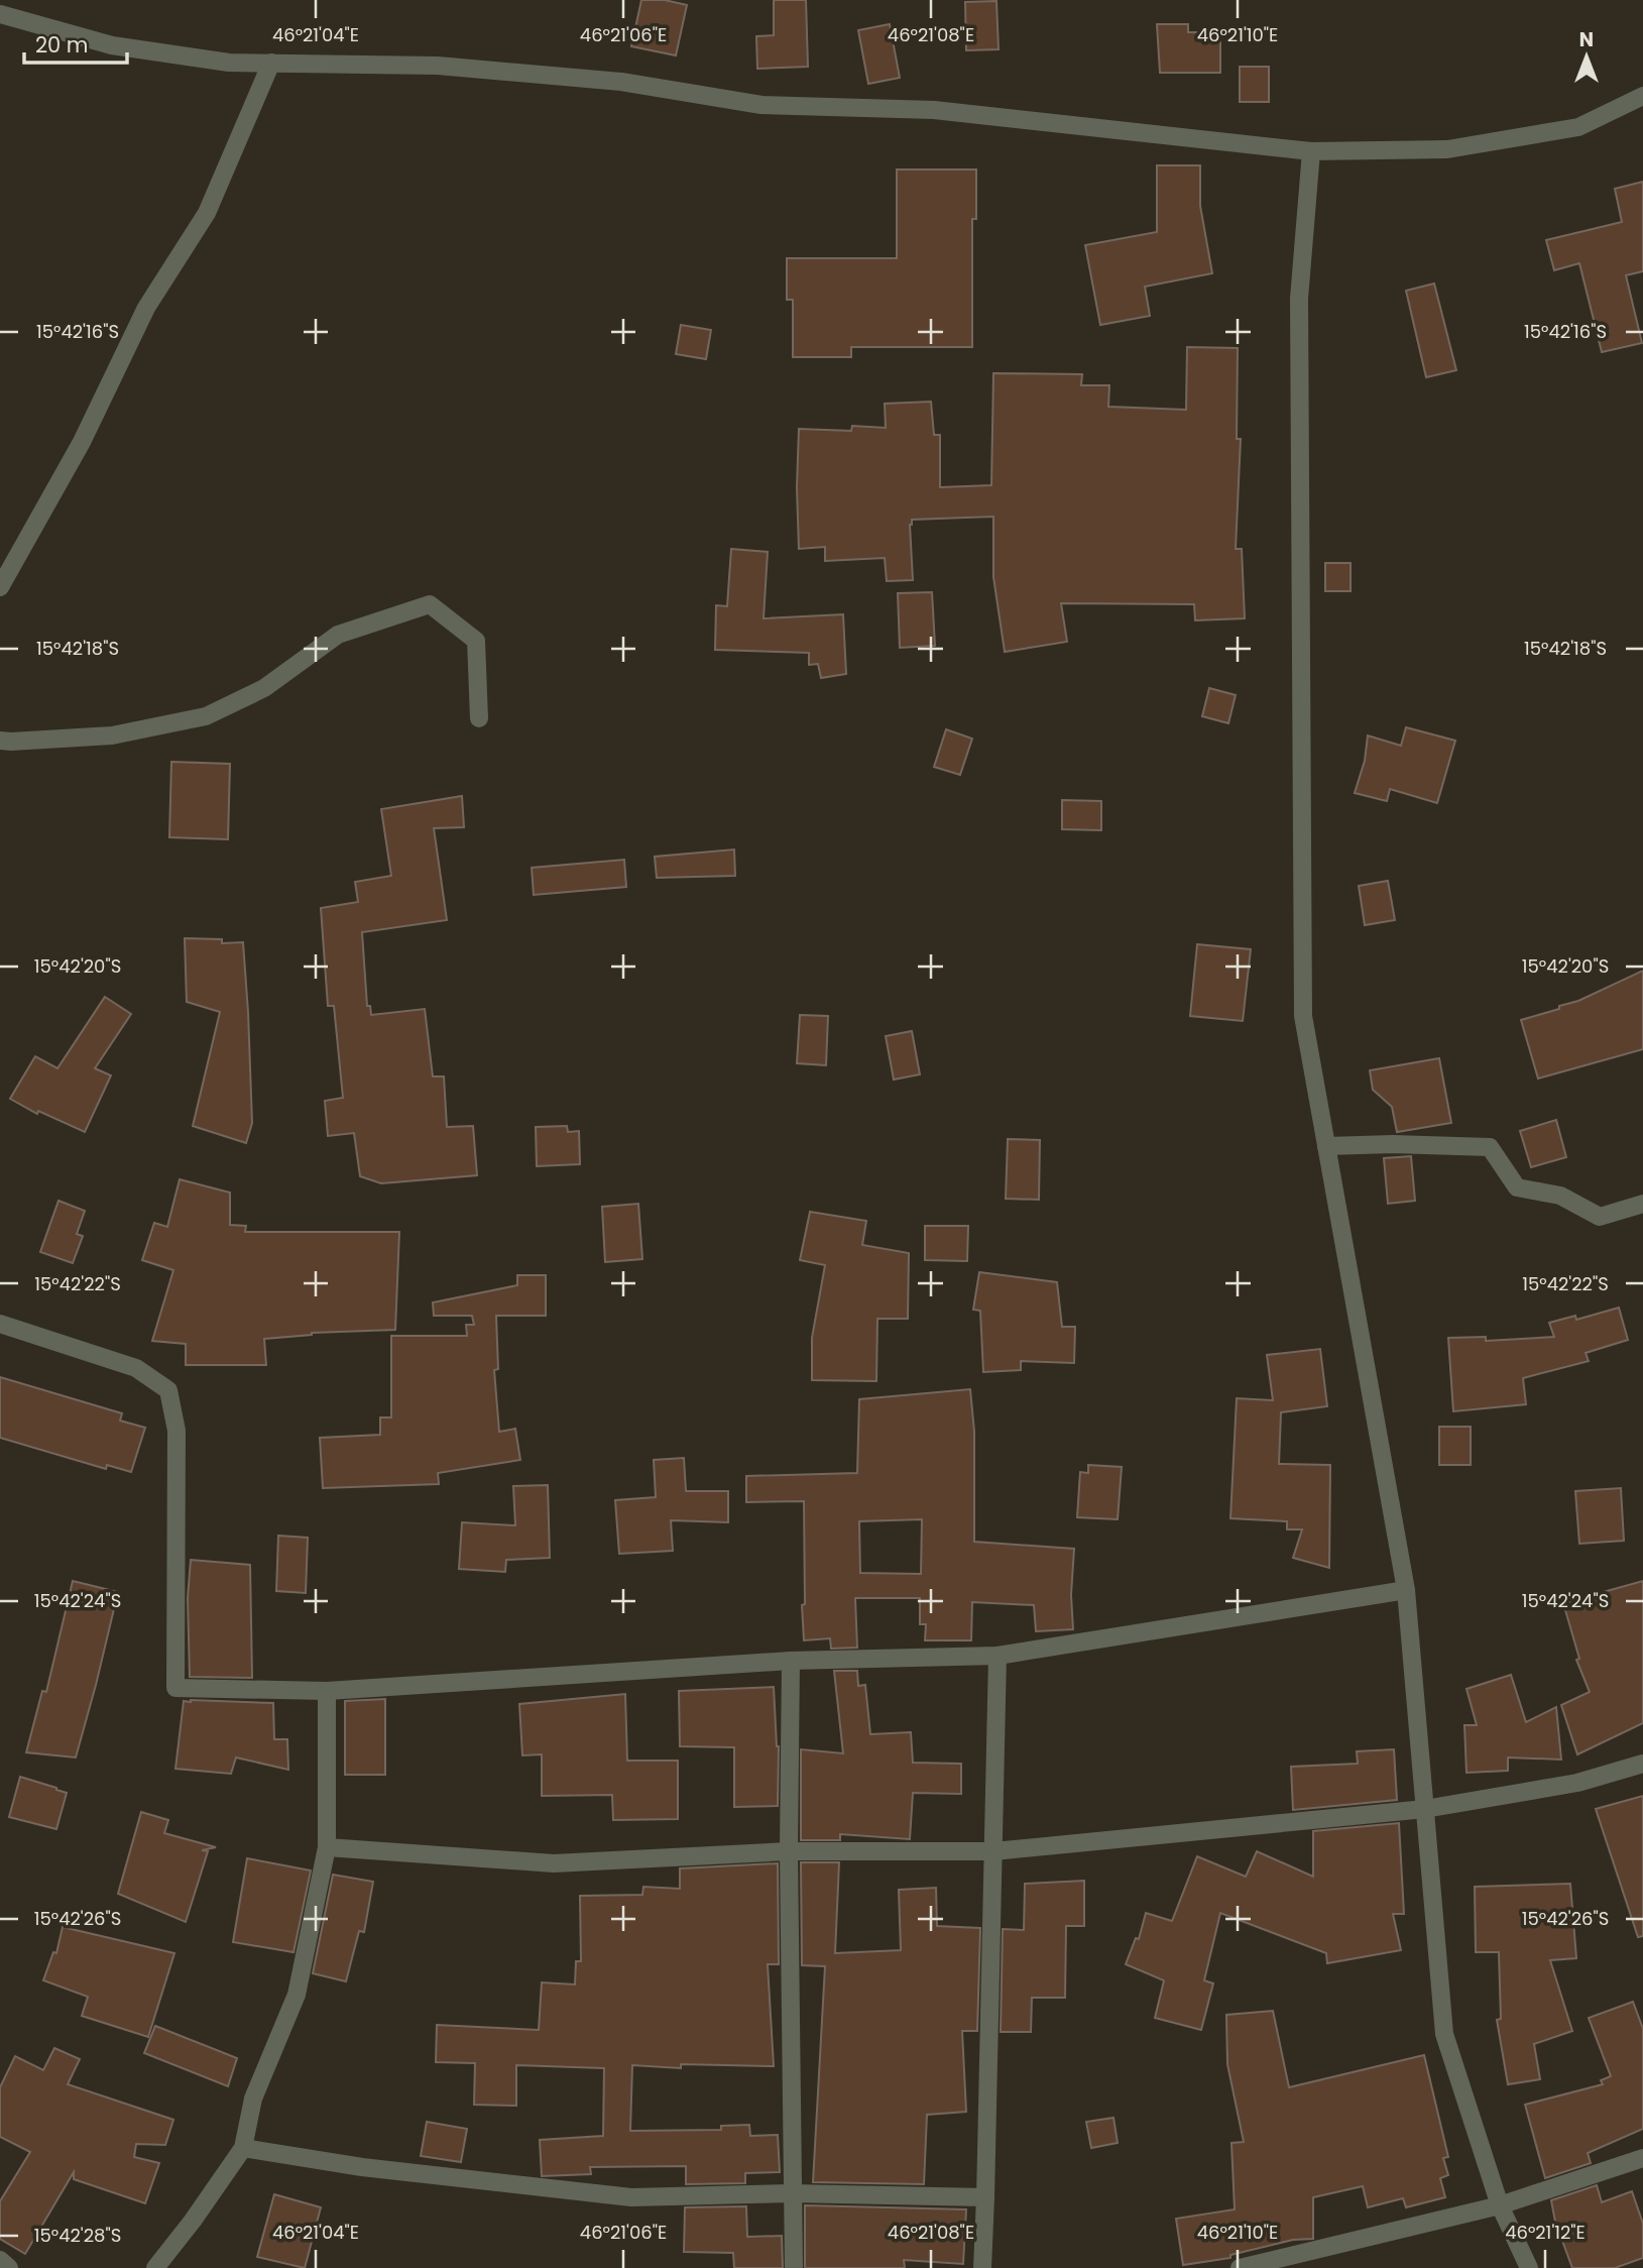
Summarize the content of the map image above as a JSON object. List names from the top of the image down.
{
  "scale_bar": "20 m",
  "north": "top",
  "coordinates": [
    "46°21'04\"E",
    "46°21'06\"E",
    "46°21'08\"E",
    "46°21'10\"E",
    "15°42'16\"S",
    "15°42'18\"S",
    "15°42'20\"S",
    "15°42'22\"S",
    "15°42'24\"S",
    "15°42'26\"S",
    "46°21'12\"E",
    "15°42'28\"S"
  ]
}
